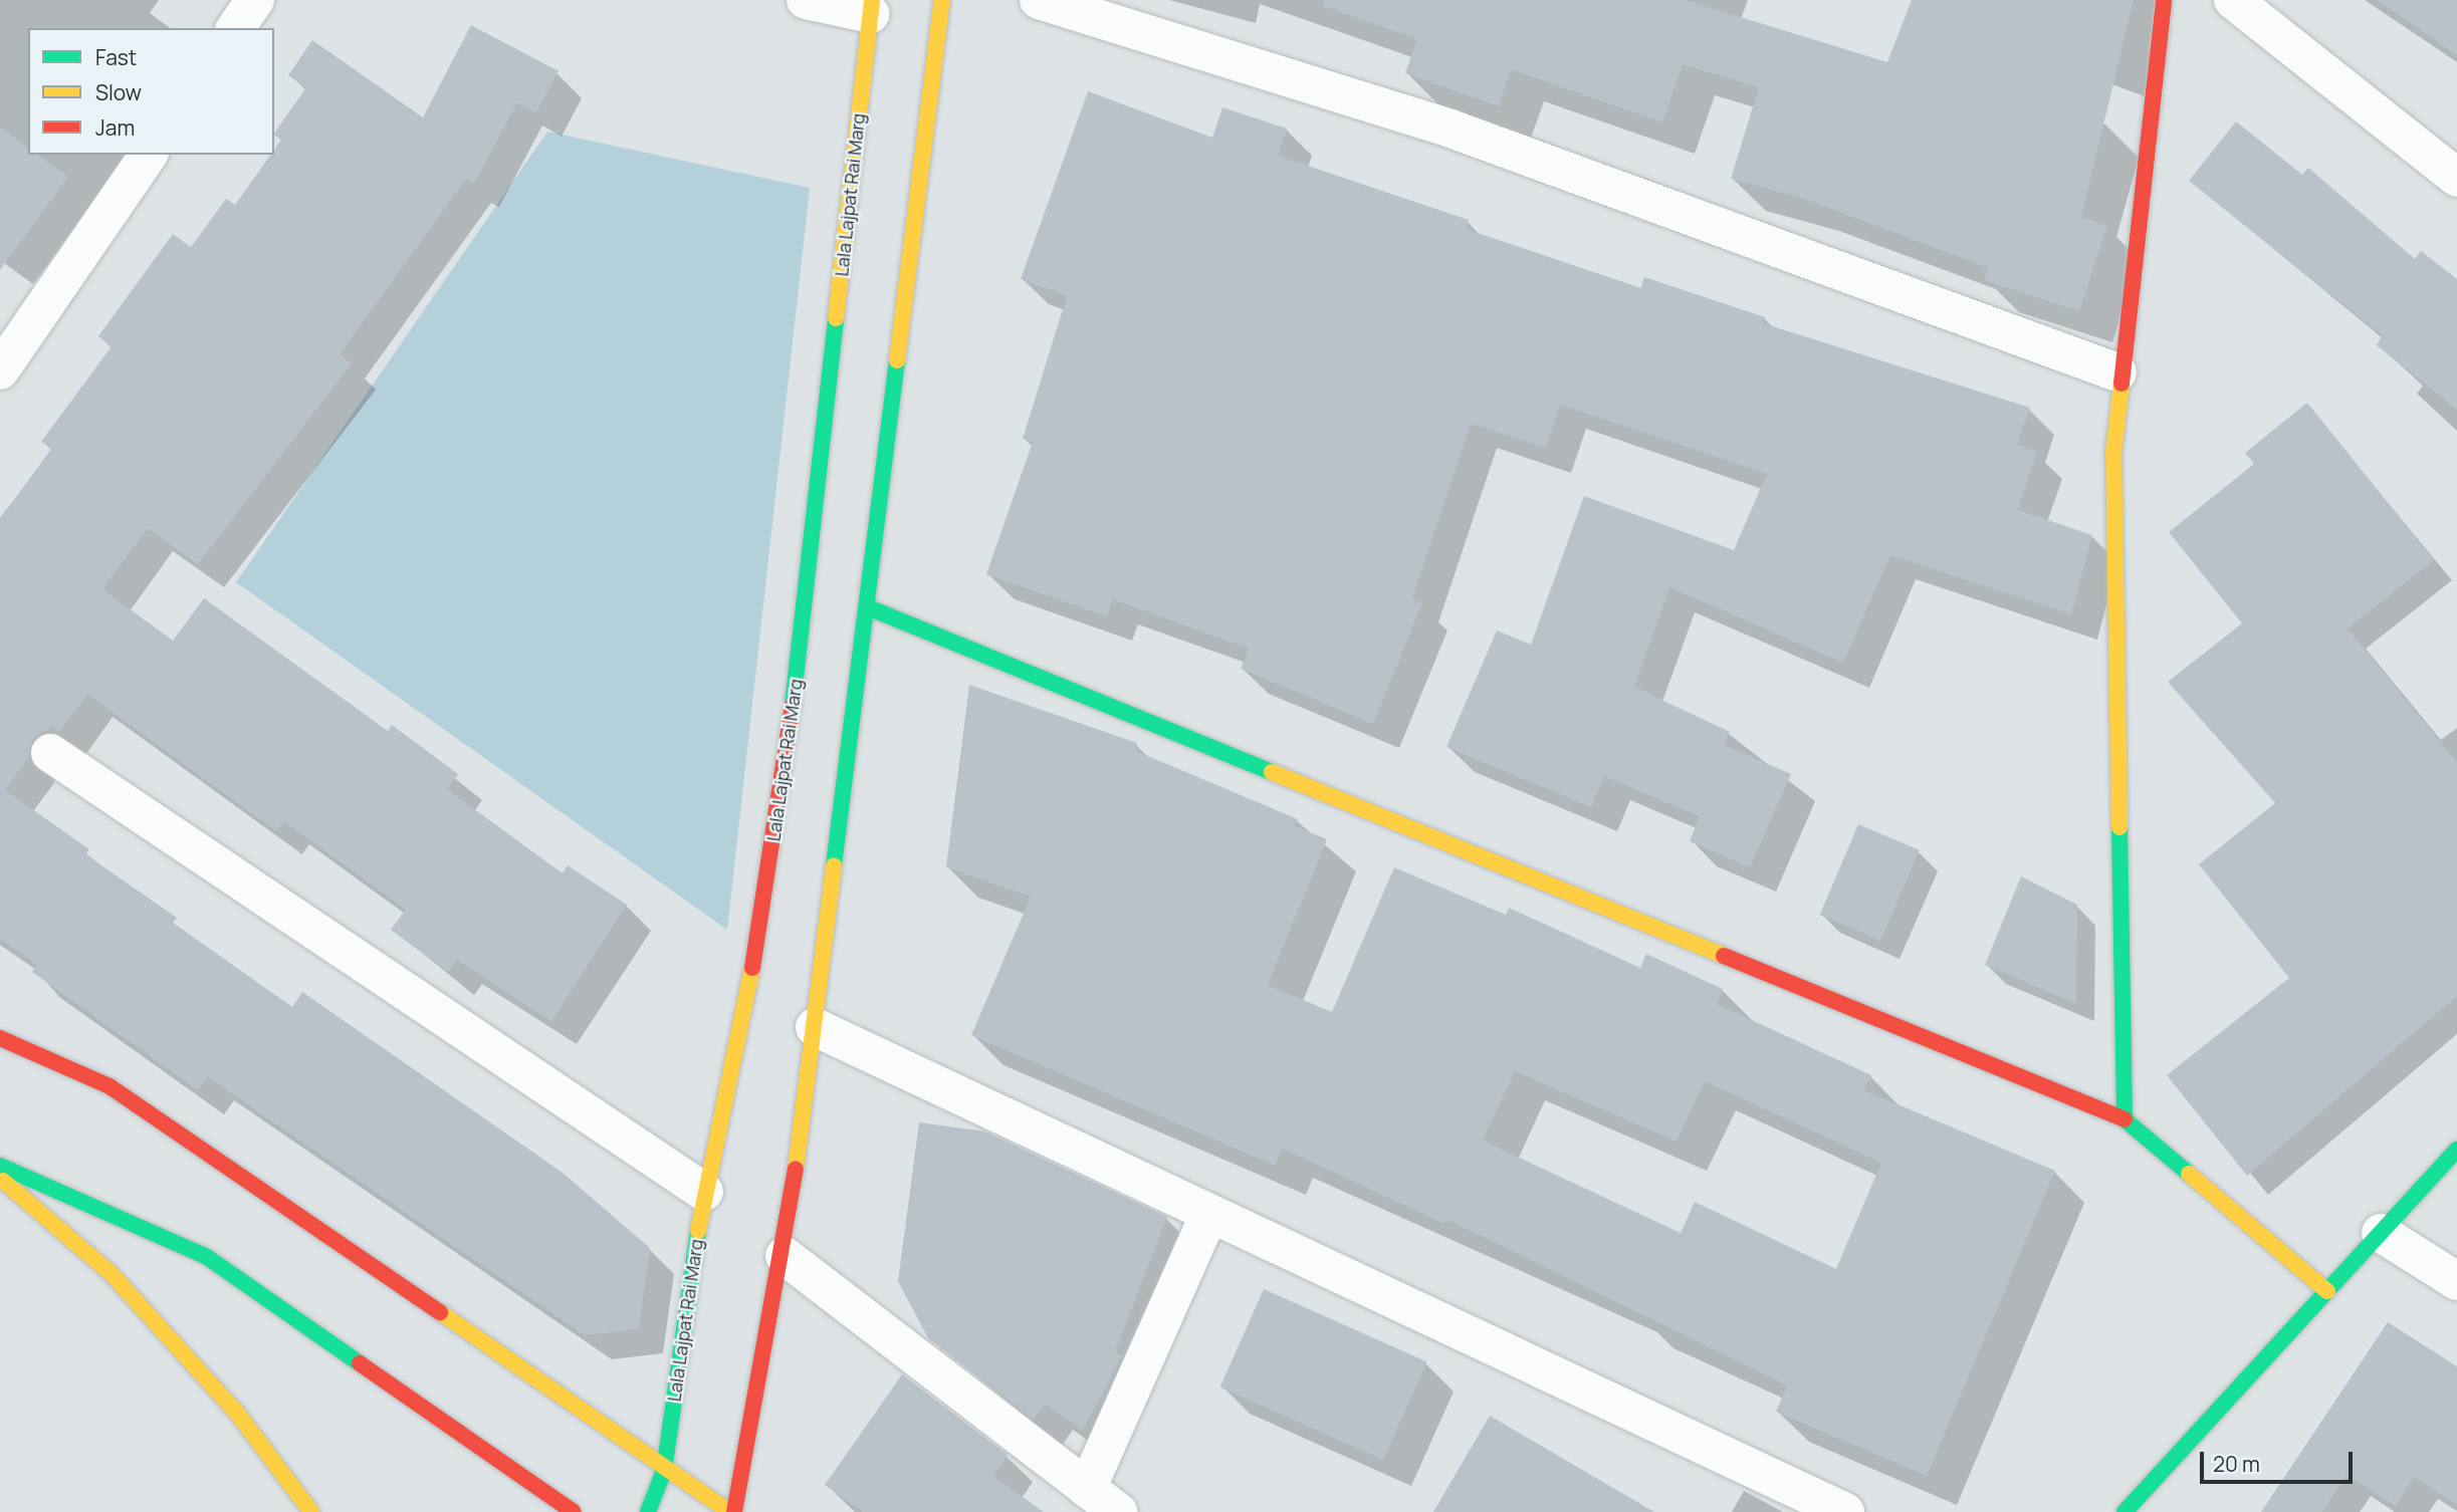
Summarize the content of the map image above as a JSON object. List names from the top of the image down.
{
  "streets": {
    "main road": ["Lala Lajpat Rai Marg"]
  },
  "legend": ["Fast", "Slow", "Jam"],
  "scale_bar": "20 m"
}
